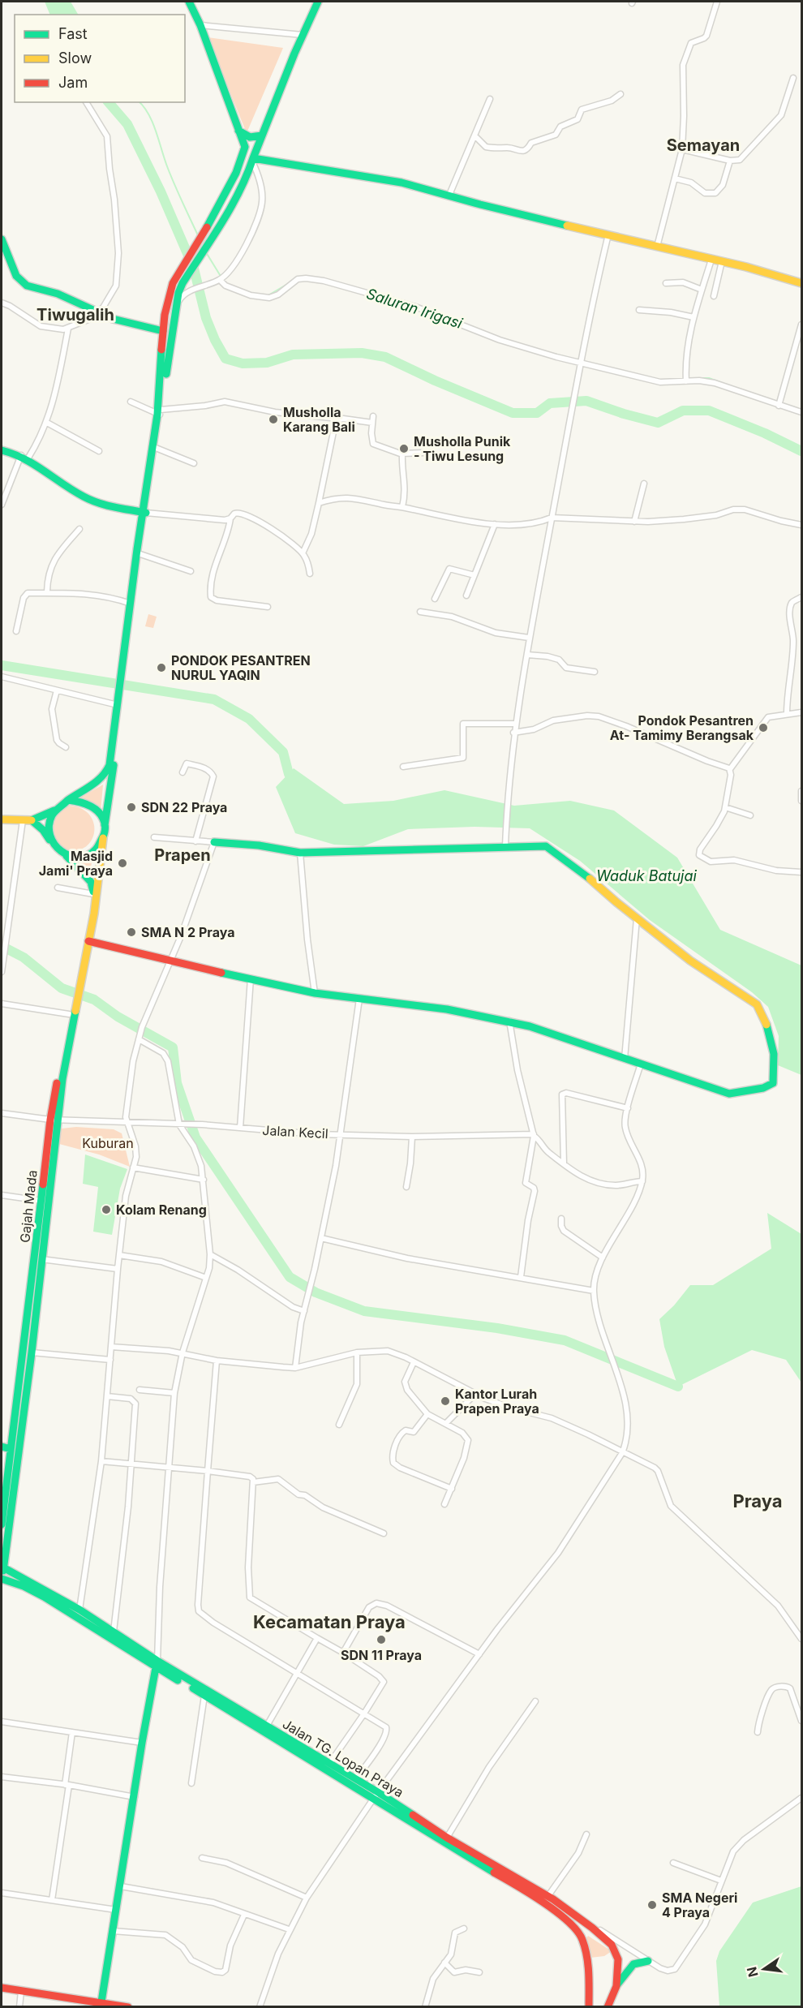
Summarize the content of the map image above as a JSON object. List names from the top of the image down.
{
  "streets": {
    "main road": ["Gajah Mada", "Jalan TG. Lopan Praya"],
    "street": ["Jalan Kecil"]
  },
  "crossings": [
    ["Jalan Kecil", "Gajah Mada"],
    ["Gajah Mada", "Jalan TG. Lopan Praya"]
  ],
  "districts": [
    "Semayan",
    "Tiwugalih",
    "Prapen",
    "Praya",
    "Kecamatan Praya"
  ],
  "water": ["Saluran Irigasi", "Waduk Batujai"],
  "parks": ["Kuburan"],
  "places": [
    "Musholla Karang Bali",
    "Musholla Punik - Tiwu Lesung",
    "PONDOK PESANTREN NURUL YAQIN",
    "Pondok Pesantren At- Tamimy Berangsak",
    "SDN 22 Praya",
    "Masjid Jami' Praya",
    "SMA N 2 Praya",
    "Kolam Renang",
    "Kantor Lurah Prapen Praya",
    "SDN 11 Praya",
    "SMA Negeri 4 Praya"
  ],
  "legend": ["Fast", "Slow", "Jam"],
  "north": "left"
}
